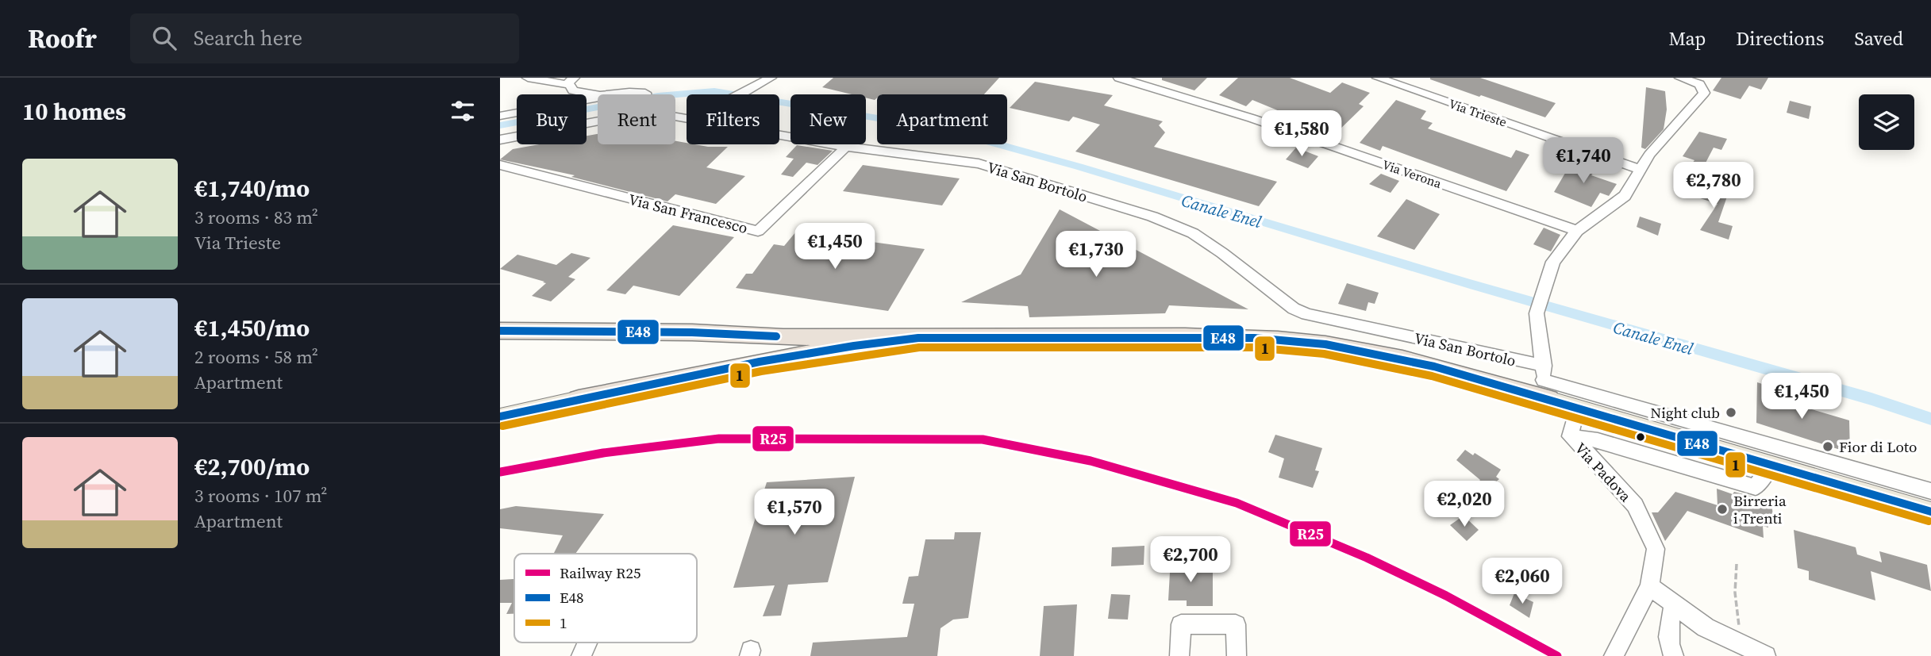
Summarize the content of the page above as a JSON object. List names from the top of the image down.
{
  "streets": {
    "street": [
      "Via Trieste",
      "Via Verona",
      "Via San Bortolo",
      "Via San Francesco",
      "Via Padova"
    ]
  },
  "crossings": [
    ["Via San Bortolo", "Via San Francesco"]
  ],
  "water": ["Canale Enel"],
  "places": ["Night club", "Fior di Loto", "Birreria i Trenti"],
  "lines": ["transit line E48", "transit line 1", "rail line R25"],
  "legend": ["Railway R25", "E48", "1"],
  "page": {
    "header": "Roofr",
    "search": "Search here",
    "nav": ["Map", "Directions", "Saved"],
    "heading": "10 homes",
    "chip": [
      "Buy",
      "Rent",
      "Filters",
      "New",
      "Apartment"
    ],
    "price": [
      "€1,580",
      "€1,740",
      "€2,780",
      "€1,450",
      "€1,730",
      "€1,450",
      "€2,020",
      "€1,570",
      "€2,700",
      "€2,060"
    ],
    "list": [
      {
        "name": "€1,740/mo",
        "note": "3 rooms · 83 m² · Via Trieste"
      },
      {
        "name": "€1,450/mo",
        "note": "2 rooms · 58 m² · Apartment"
      },
      {
        "name": "€2,700/mo",
        "note": "3 rooms · 107 m² · Apartment"
      }
    ]
  }
}
